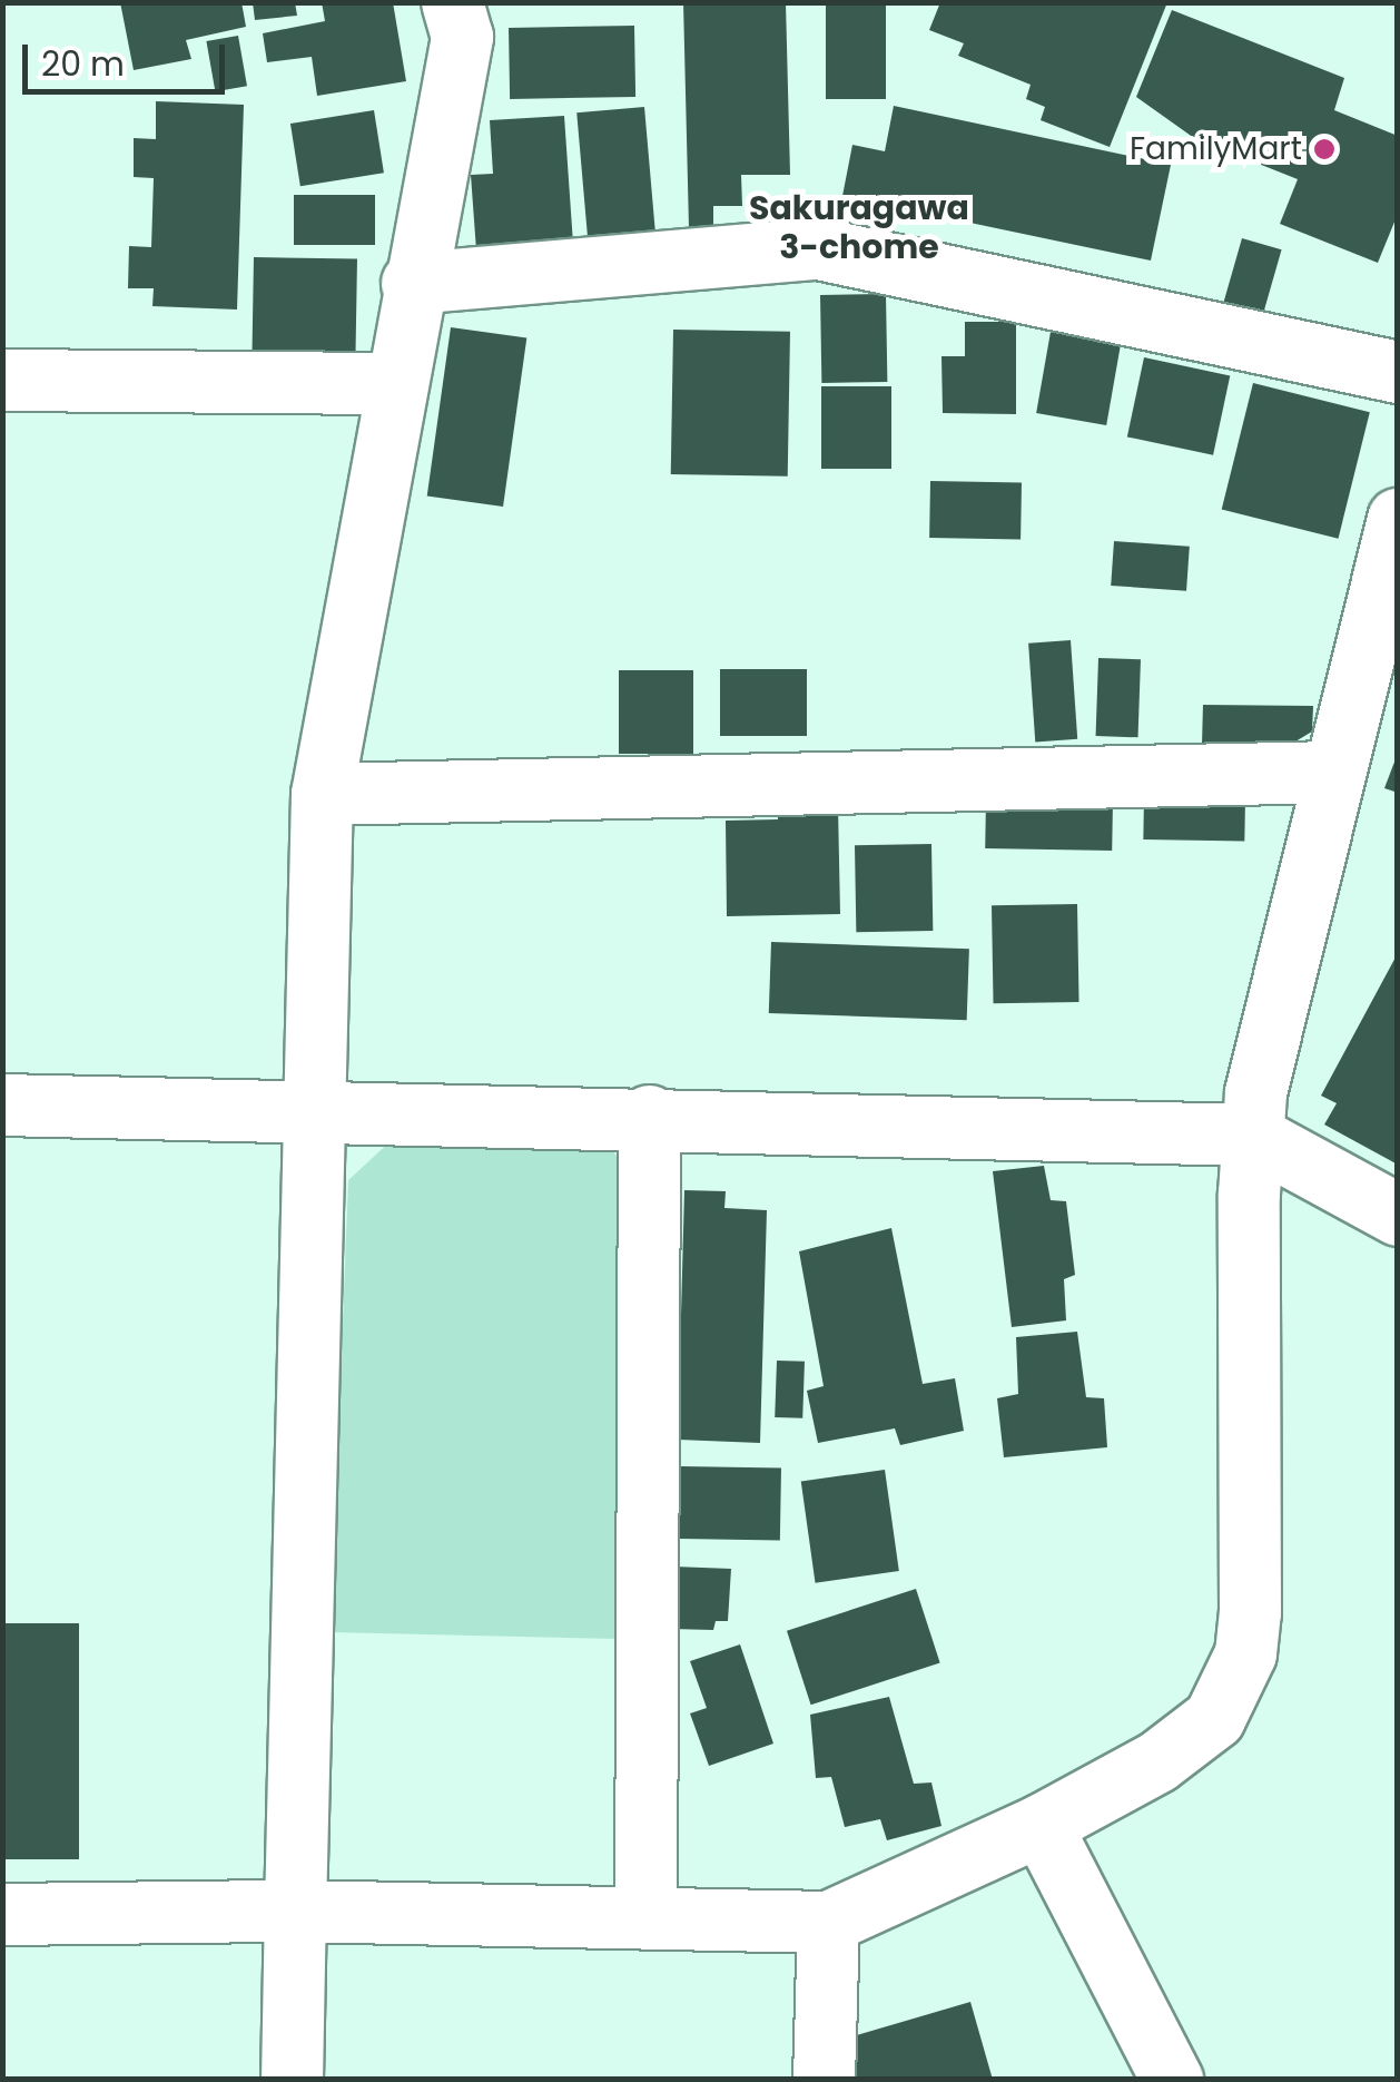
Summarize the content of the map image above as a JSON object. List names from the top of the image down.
{
  "districts": ["Sakuragawa 3-chome"],
  "places": ["FamilyMart"],
  "scale_bar": "20 m"
}
